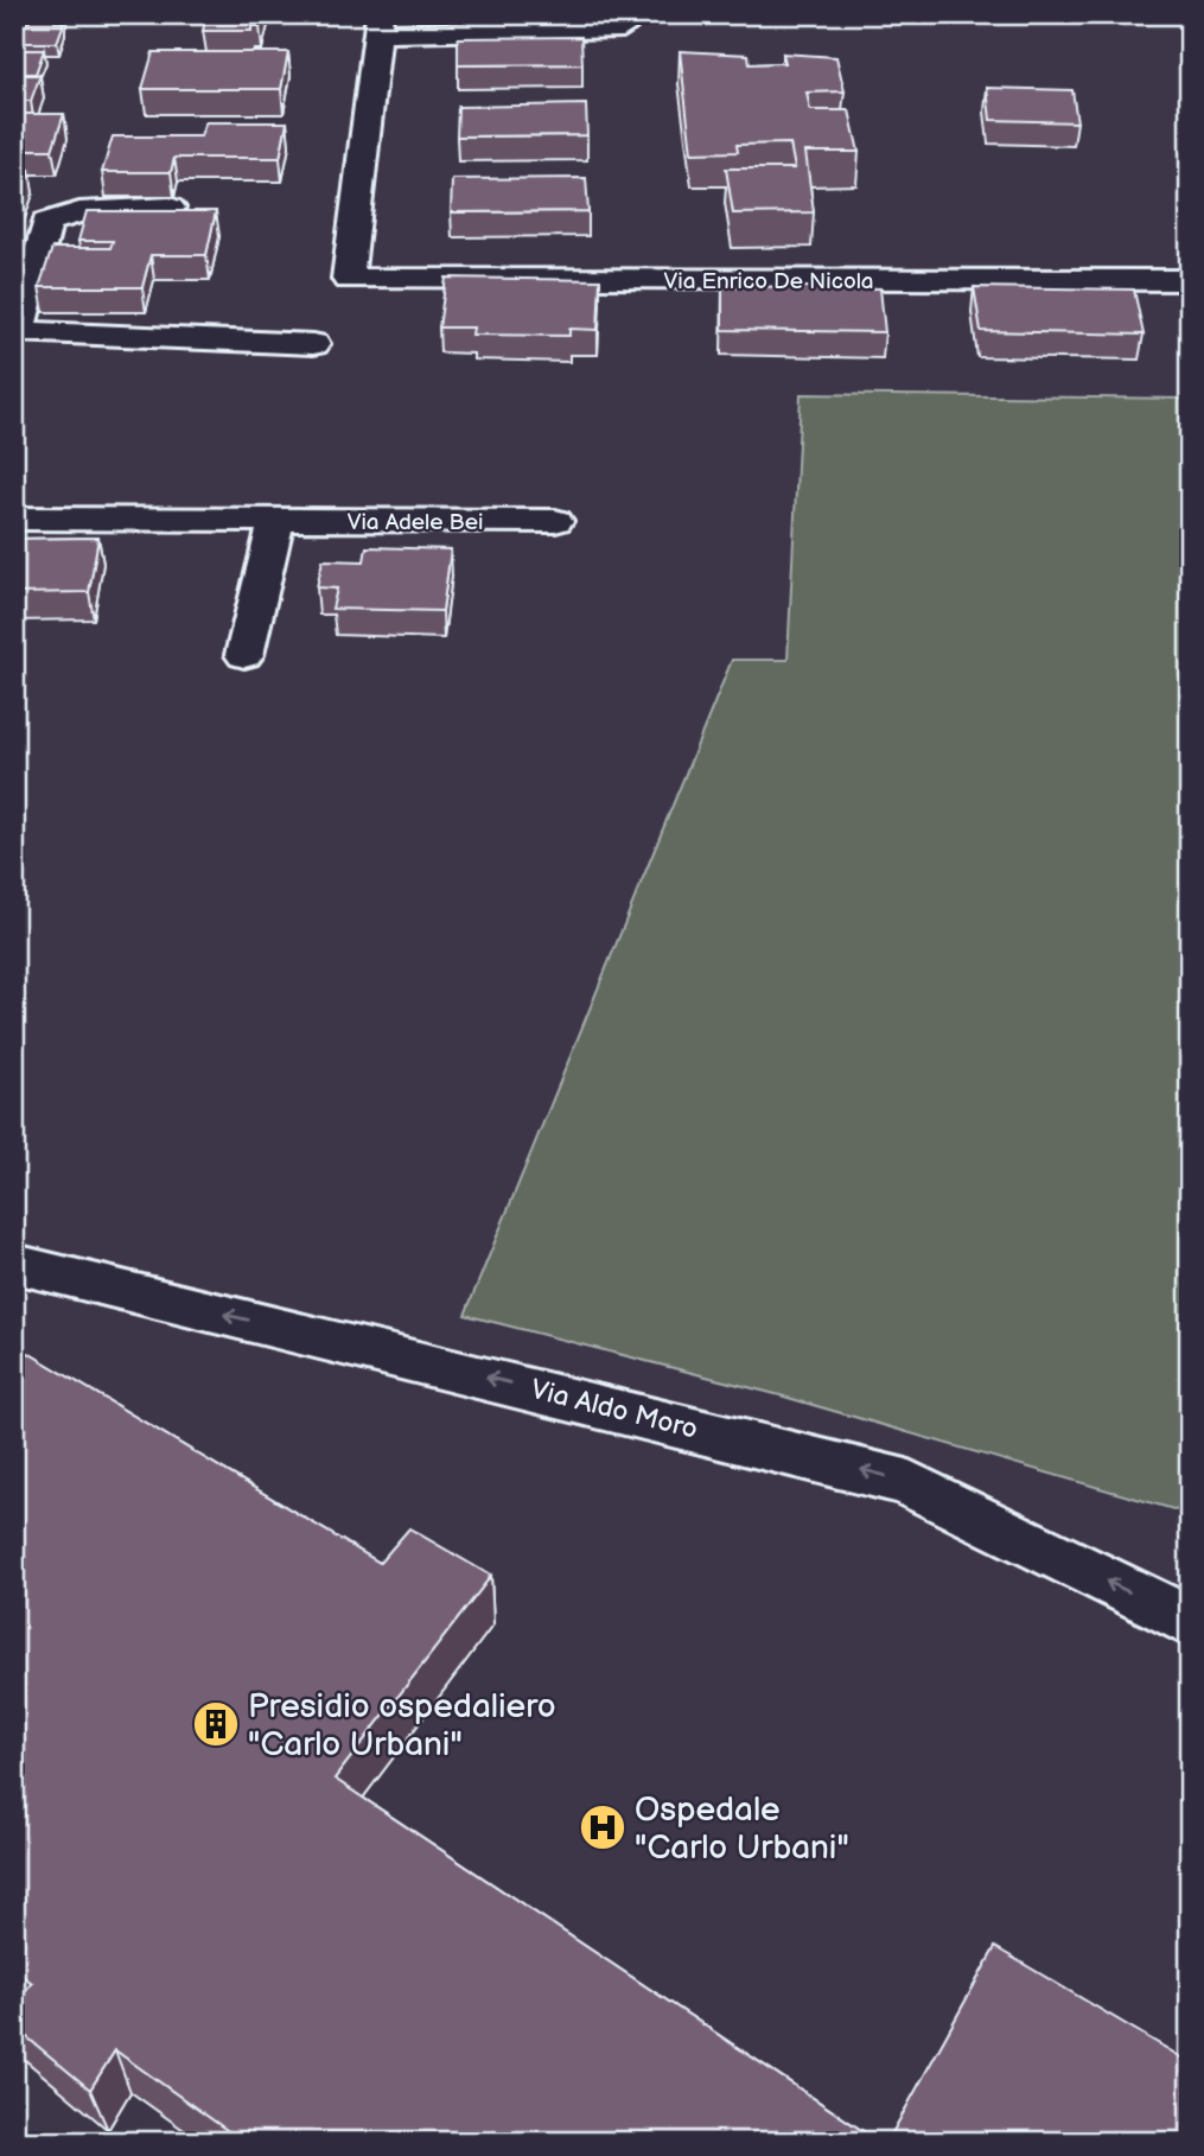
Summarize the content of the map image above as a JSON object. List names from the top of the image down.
{
  "streets": {
    "street": ["Via Enrico De Nicola", "Via Adele Bei", "Via Aldo Moro"]
  },
  "one_way": ["Via Aldo Moro"],
  "places": {
    "building": ["Presidio ospedaliero \"Carlo Urbani\""],
    "hospital": ["Ospedale \"Carlo Urbani\""]
  }
}
